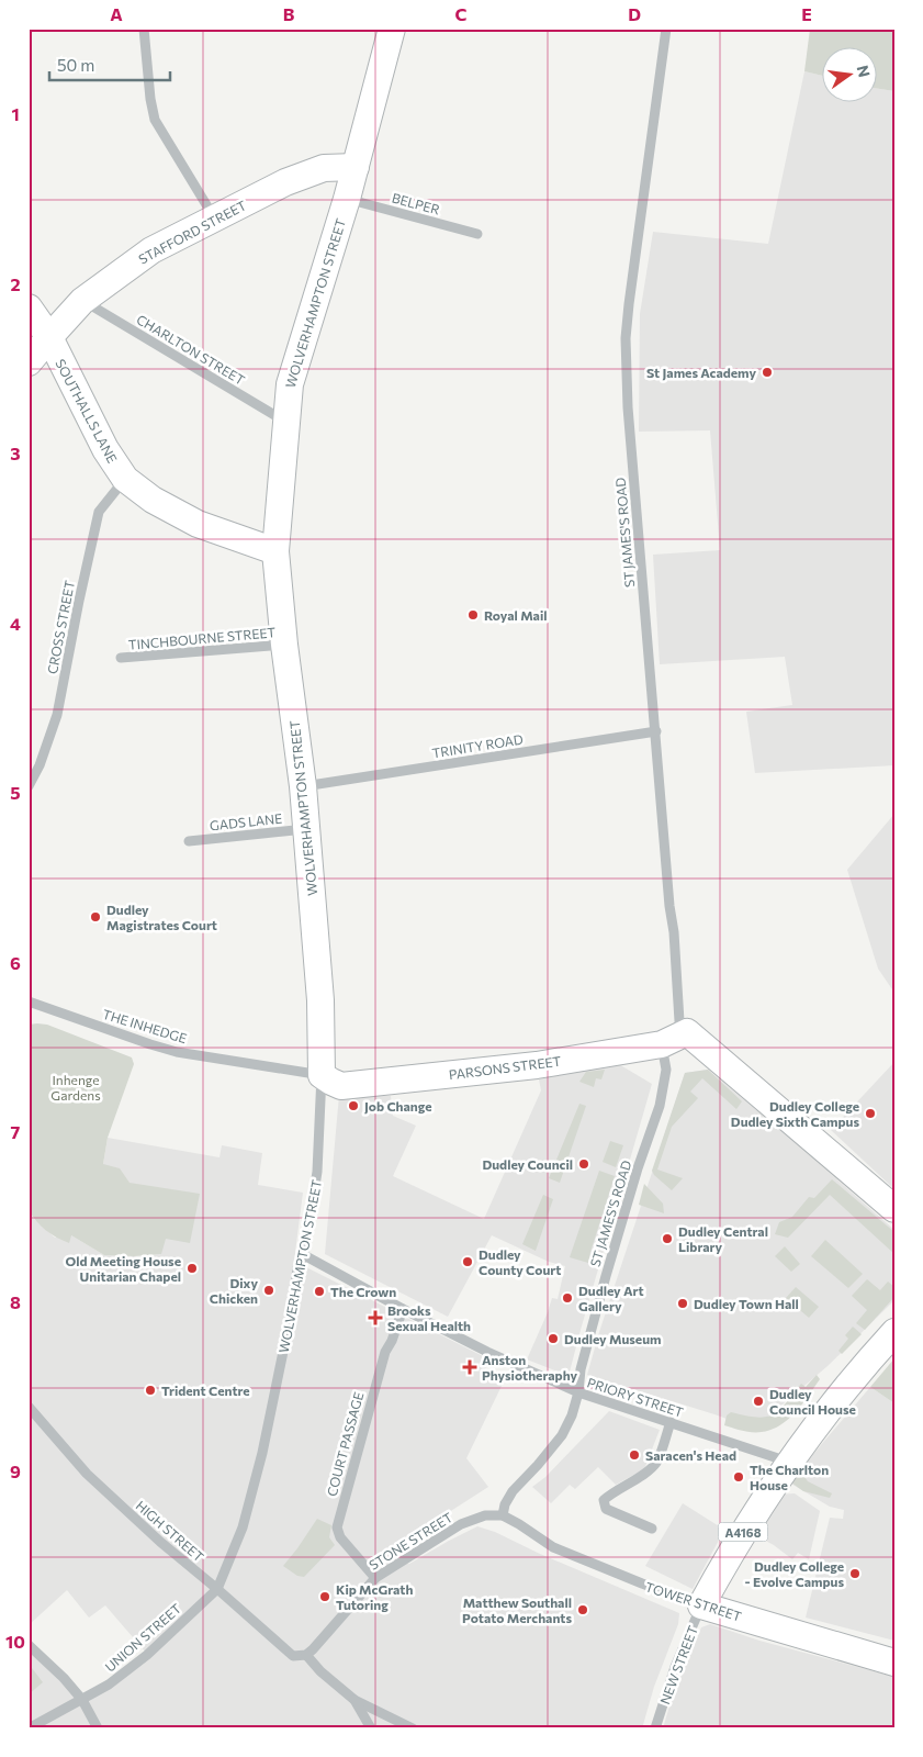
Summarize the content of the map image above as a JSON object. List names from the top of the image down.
{
  "streets": {
    "main road": [
      "STAFFORD STREET",
      "WOLVERHAMPTON STREET",
      "SOUTHALLS LANE",
      "PARSONS STREET",
      "A4168",
      "TOWER STREET",
      "NEW STREET"
    ],
    "street": [
      "BELPER",
      "CHARLTON STREET",
      "ST JAMES'S ROAD",
      "CROSS STREET",
      "TINCHBOURNE STREET",
      "TRINITY ROAD",
      "GADS LANE",
      "THE INHEDGE",
      "PRIORY STREET",
      "COURT PASSAGE",
      "HIGH STREET",
      "STONE STREET",
      "UNION STREET"
    ]
  },
  "crossings": [
    ["BELPER", "WOLVERHAMPTON STREET"],
    ["STAFFORD STREET", "WOLVERHAMPTON STREET"],
    ["STAFFORD STREET", "CHARLTON STREET"],
    ["STAFFORD STREET", "SOUTHALLS LANE"],
    ["WOLVERHAMPTON STREET", "CHARLTON STREET"],
    ["WOLVERHAMPTON STREET", "SOUTHALLS LANE"],
    ["WOLVERHAMPTON STREET", "TINCHBOURNE STREET"],
    ["WOLVERHAMPTON STREET", "TRINITY ROAD"],
    ["WOLVERHAMPTON STREET", "GADS LANE"],
    ["WOLVERHAMPTON STREET", "THE INHEDGE"],
    ["WOLVERHAMPTON STREET", "PARSONS STREET"],
    ["WOLVERHAMPTON STREET", "PRIORY STREET"],
    ["WOLVERHAMPTON STREET", "HIGH STREET"],
    ["WOLVERHAMPTON STREET", "UNION STREET"],
    ["SOUTHALLS LANE", "CROSS STREET"],
    ["ST JAMES'S ROAD", "TRINITY ROAD"],
    ["ST JAMES'S ROAD", "PARSONS STREET"],
    ["ST JAMES'S ROAD", "PRIORY STREET"],
    ["THE INHEDGE", "PARSONS STREET"],
    ["PRIORY STREET", "COURT PASSAGE"],
    ["PRIORY STREET", "A4168"],
    ["PRIORY STREET", "NEW STREET"],
    ["COURT PASSAGE", "STONE STREET"],
    ["HIGH STREET", "STONE STREET"],
    ["HIGH STREET", "UNION STREET"],
    ["A4168", "NEW STREET"],
    ["STONE STREET", "TOWER STREET"],
    ["TOWER STREET", "NEW STREET"]
  ],
  "parks": ["Inhenge Gardens"],
  "places": {
    "other": [
      "St James Academy",
      "Royal Mail",
      "Dudley Magistrates Court",
      "Job Change",
      "Dudley College Dudley Sixth Campus",
      "Dudley Council",
      "Dudley Central Library",
      "Dudley County Court",
      "Old Meeting House Unitarian Chapel",
      "Dixy Chicken",
      "The Crown",
      "Dudley Art Gallery",
      "Dudley Town Hall",
      "Dudley Museum",
      "Trident Centre",
      "Dudley Council House",
      "Saracen's Head",
      "The Charlton House",
      "Dudley College - Evolve Campus",
      "Kip McGrath Tutoring",
      "Matthew Southall Potato Merchants"
    ],
    "health": ["Brooks Sexual Health", "Anston Physiotheraphy"]
  },
  "scale_bar": "50 m",
  "north": "right",
  "grid": {
    "columns": [
      "A",
      "B",
      "C",
      "D",
      "E"
    ],
    "rows": [
      "1",
      "2",
      "3",
      "4",
      "5",
      "6",
      "7",
      "8",
      "9",
      "10"
    ]
  }
}
